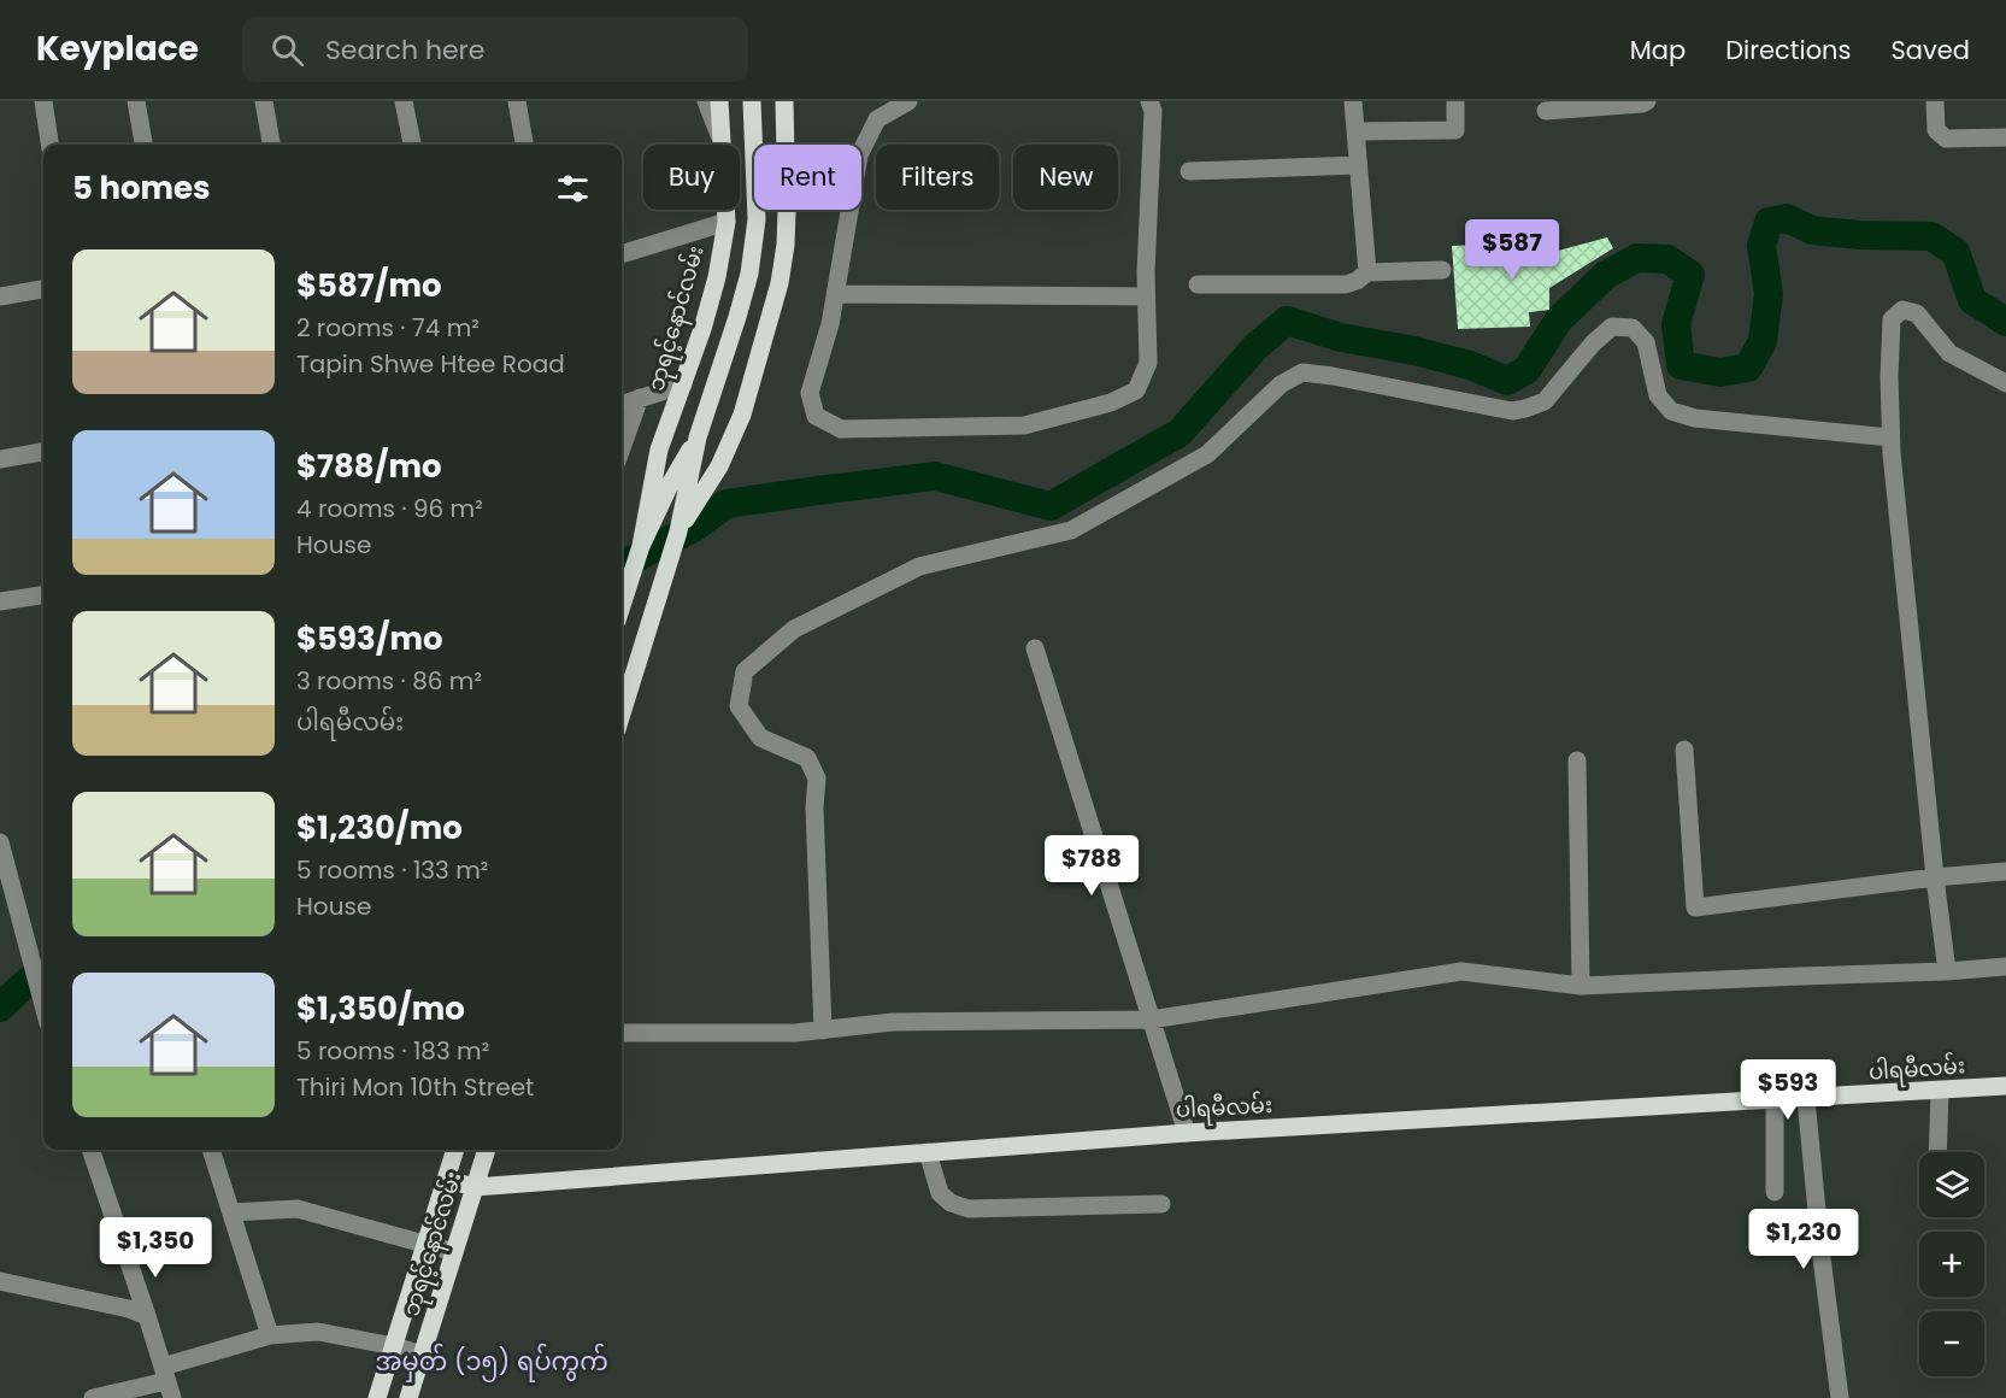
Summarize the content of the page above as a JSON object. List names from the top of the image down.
{
  "streets": {
    "main road": ["ဘုရင့်နောင်လမ်း", "ပါရမီလမ်း"]
  },
  "crossings": [
    ["ဘုရင့်နောင်လမ်း", "ပါရမီလမ်း"]
  ],
  "districts": ["အမှတ် (၁၅) ရပ်ကွက်"],
  "page": {
    "header": "Keyplace",
    "search": "Search here",
    "nav": ["Map", "Directions", "Saved"],
    "chip": [
      "Buy",
      "Rent",
      "Filters",
      "New"
    ],
    "heading": "5 homes",
    "price": [
      "$587",
      "$788",
      "$593",
      "$1,230",
      "$1,350"
    ],
    "list": [
      {
        "name": "$587/mo",
        "note": "2 rooms · 74 m² · Tapin Shwe Htee Road"
      },
      {
        "name": "$788/mo",
        "note": "4 rooms · 96 m² · House"
      },
      {
        "name": "$593/mo",
        "note": "3 rooms · 86 m² · ပါရမီလမ်း"
      },
      {
        "name": "$1,230/mo",
        "note": "5 rooms · 133 m² · House"
      },
      {
        "name": "$1,350/mo",
        "note": "5 rooms · 183 m² · Thiri Mon 10th Street"
      }
    ],
    "map_buttons": ["+", "−"]
  }
}
